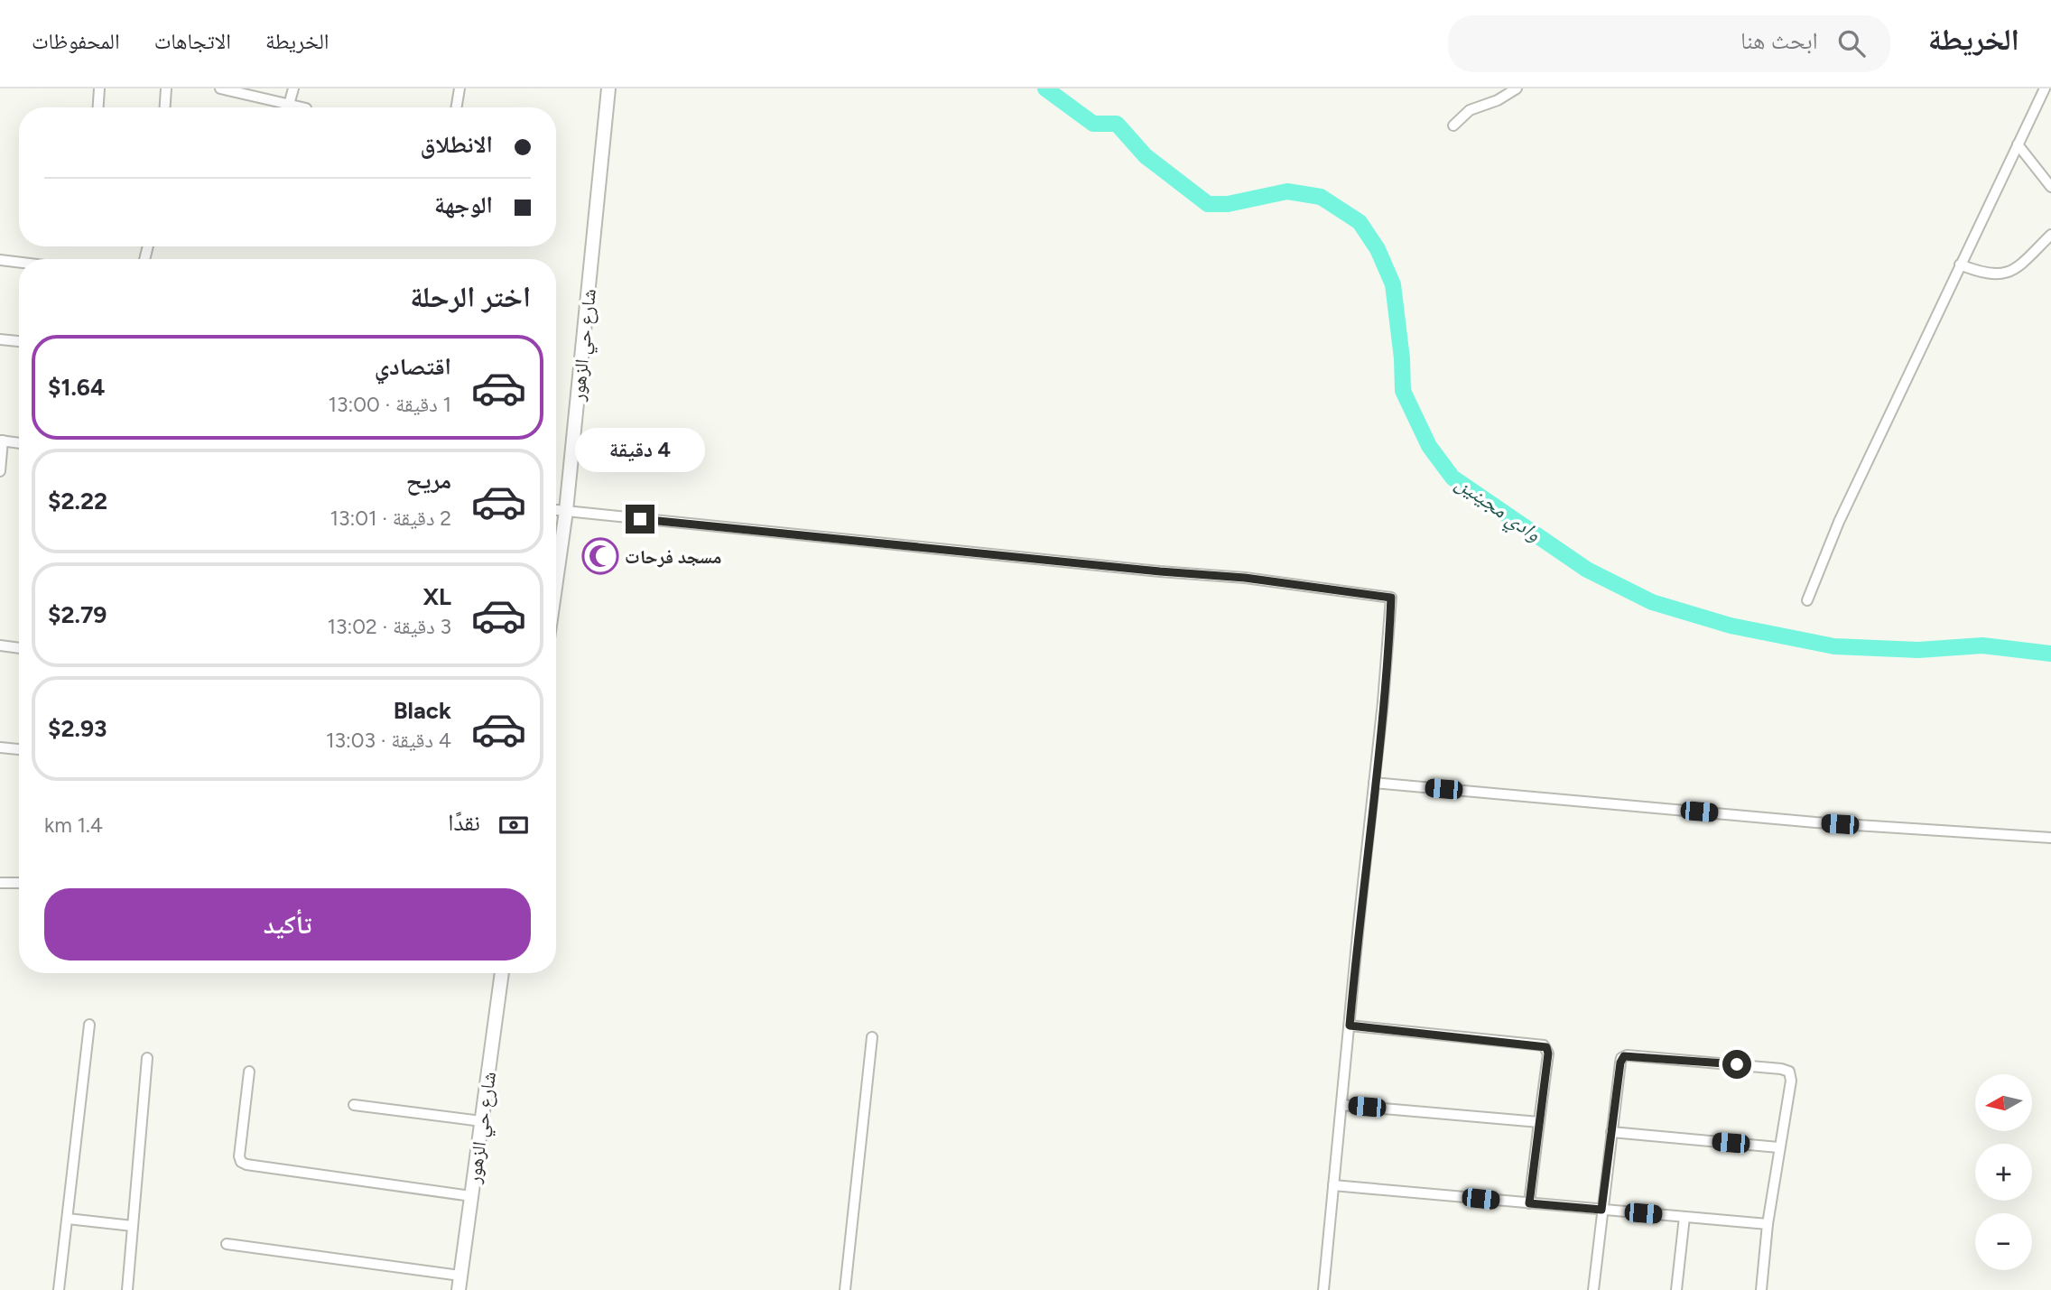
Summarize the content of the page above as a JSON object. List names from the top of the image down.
{
  "streets": {
    "street": ["شارع حي الزهور"]
  },
  "water": ["وادي مجينين"],
  "places": {
    "mosque": ["مسجد فرحات"]
  },
  "north": "left",
  "page": {
    "header": "الخريطة",
    "search": "ابحث هنا",
    "nav": ["الخريطة", "الاتجاهات", "المحفوظات"],
    "banner": ["الانطلاق", "الوجهة"],
    "heading": "اختر الرحلة",
    "list": [
      {
        "name": "اقتصادي",
        "note": "1 دقيقة · 13:00",
        "value": "$1.64"
      },
      {
        "name": "مريح",
        "note": "2 دقيقة · 13:01",
        "value": "$2.22"
      },
      {
        "name": "XL",
        "note": "3 دقيقة · 13:02",
        "value": "$2.79"
      },
      {
        "name": "Black",
        "note": "4 دقيقة · 13:03",
        "value": "$2.93"
      }
    ],
    "bubble": "4 دقيقة",
    "pay": ["نقدًا", "1.4 km"],
    "buttons": "تأكيد",
    "map_buttons": ["+", "−"]
  }
}
